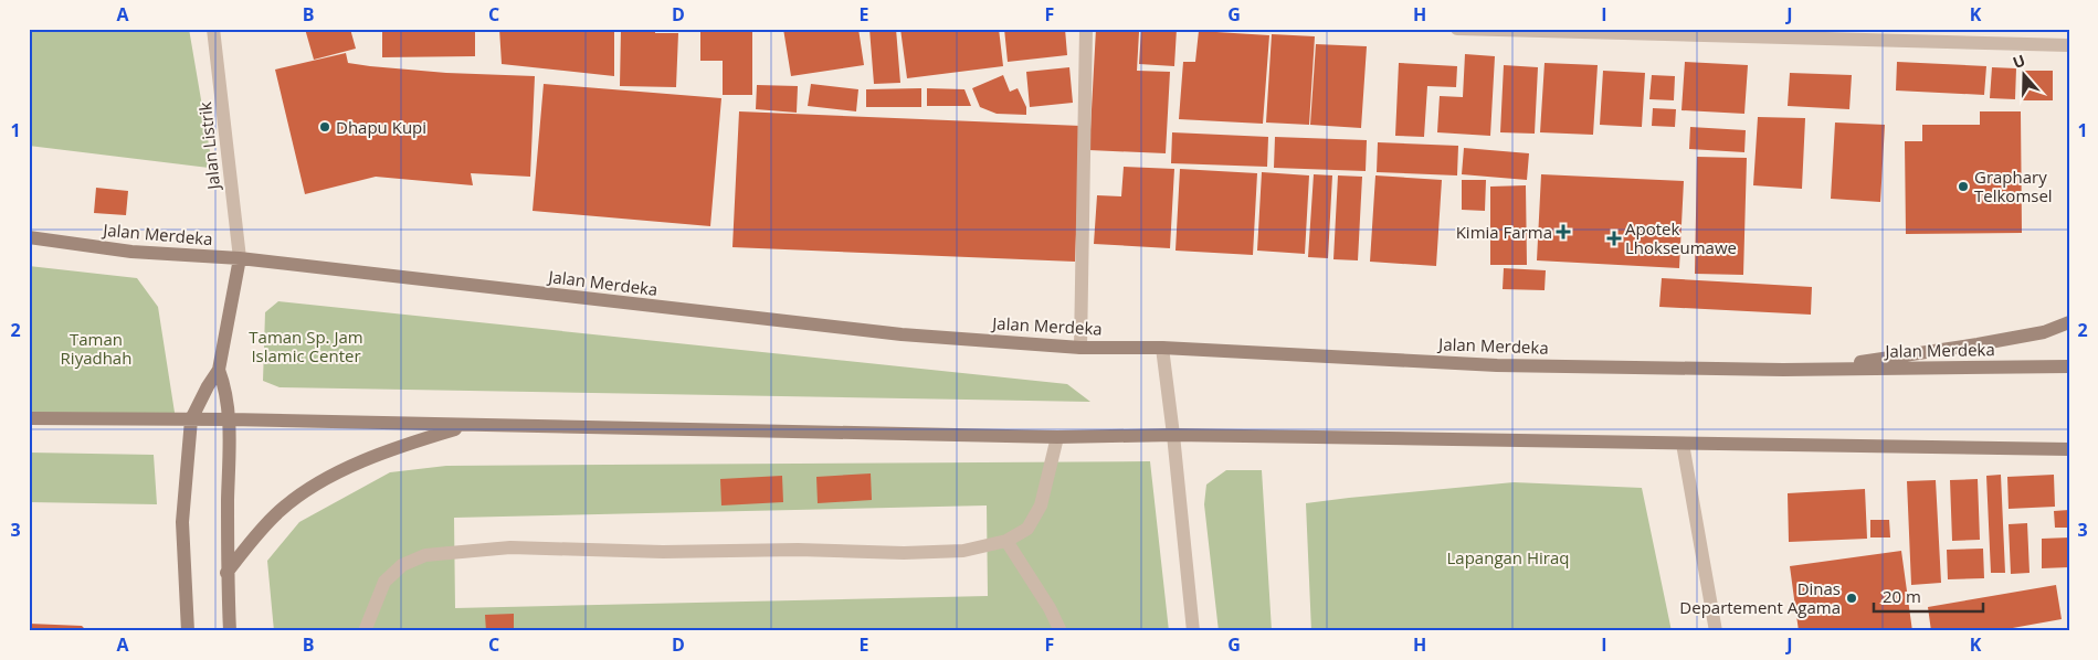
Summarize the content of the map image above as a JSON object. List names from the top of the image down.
{
  "streets": {
    "main road": ["Jalan Merdeka"],
    "street": ["Jalan Listrik"]
  },
  "crossings": [
    ["Jalan Listrik", "Jalan Merdeka"]
  ],
  "parks": ["Taman Sp. Jam Islamic Center", "Taman Riyadhah", "Lapangan Hiraq"],
  "places": {
    "other": ["Dhapu Kupi", "Graphary Telkomsel", "Dinas Departement Agama"],
    "health": ["Kimia Farma", "Apotek Lhokseumawe"]
  },
  "scale_bar": "20 m",
  "north": "top",
  "grid": {
    "columns": [
      "A",
      "B",
      "C",
      "D",
      "E",
      "F",
      "G",
      "H",
      "I",
      "J",
      "K"
    ],
    "rows": ["1", "2", "3"]
  }
}
